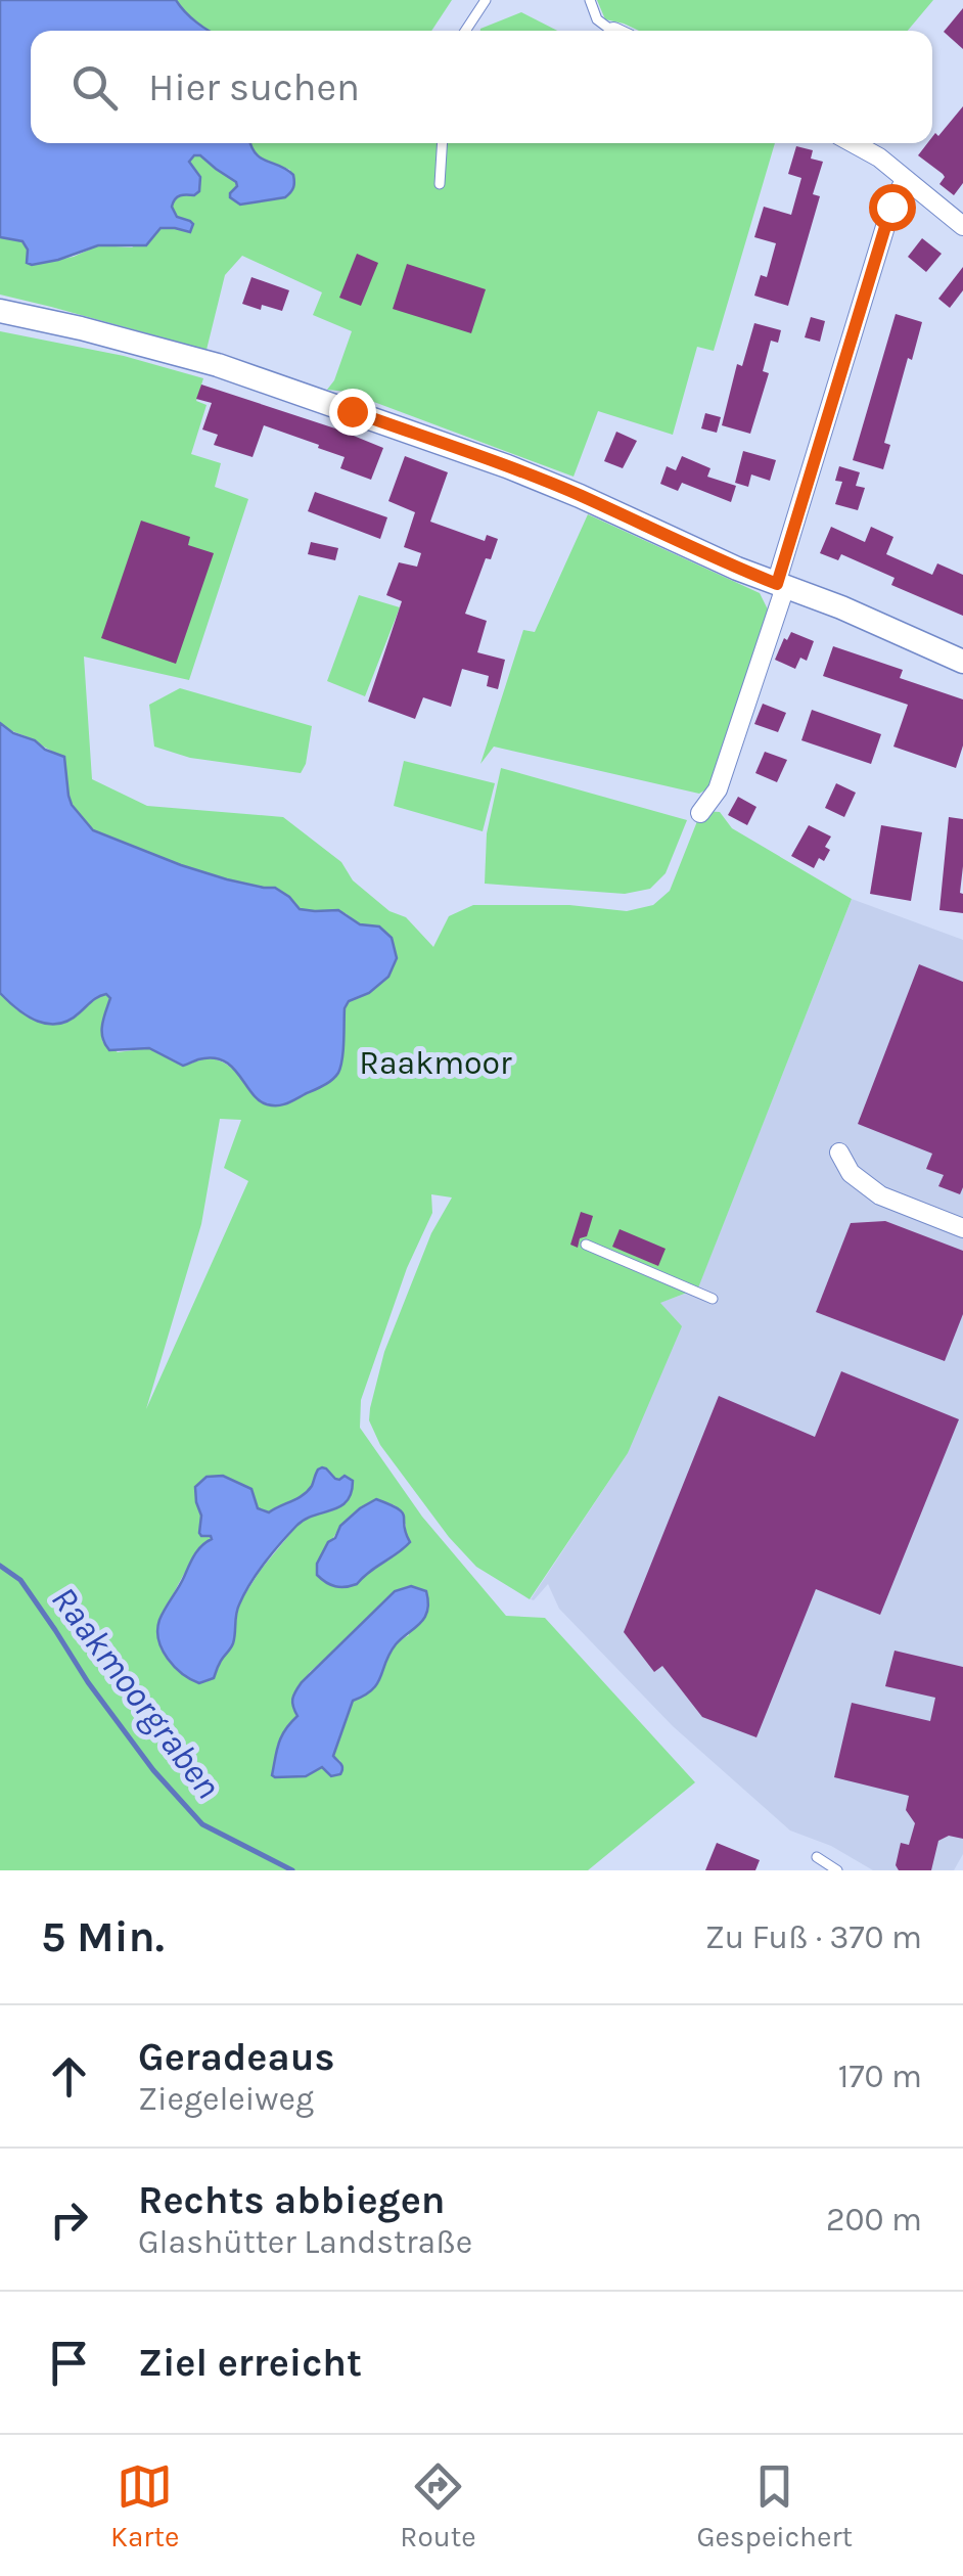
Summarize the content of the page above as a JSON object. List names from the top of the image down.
{
  "water": ["Raakmoorgraben"],
  "parks": ["Raakmoor"],
  "page": {
    "search": "Hier suchen",
    "heading": ["5 Min.", "Zu Fuß · 370 m"],
    "list": [
      ["Geradeaus", "Ziegeleiweg", "170 m"],
      ["Rechts abbiegen", "Glashütter Landstraße", "200 m"],
      "Ziel erreicht"
    ],
    "nav": ["Karte", "Route", "Gespeichert"]
  }
}
